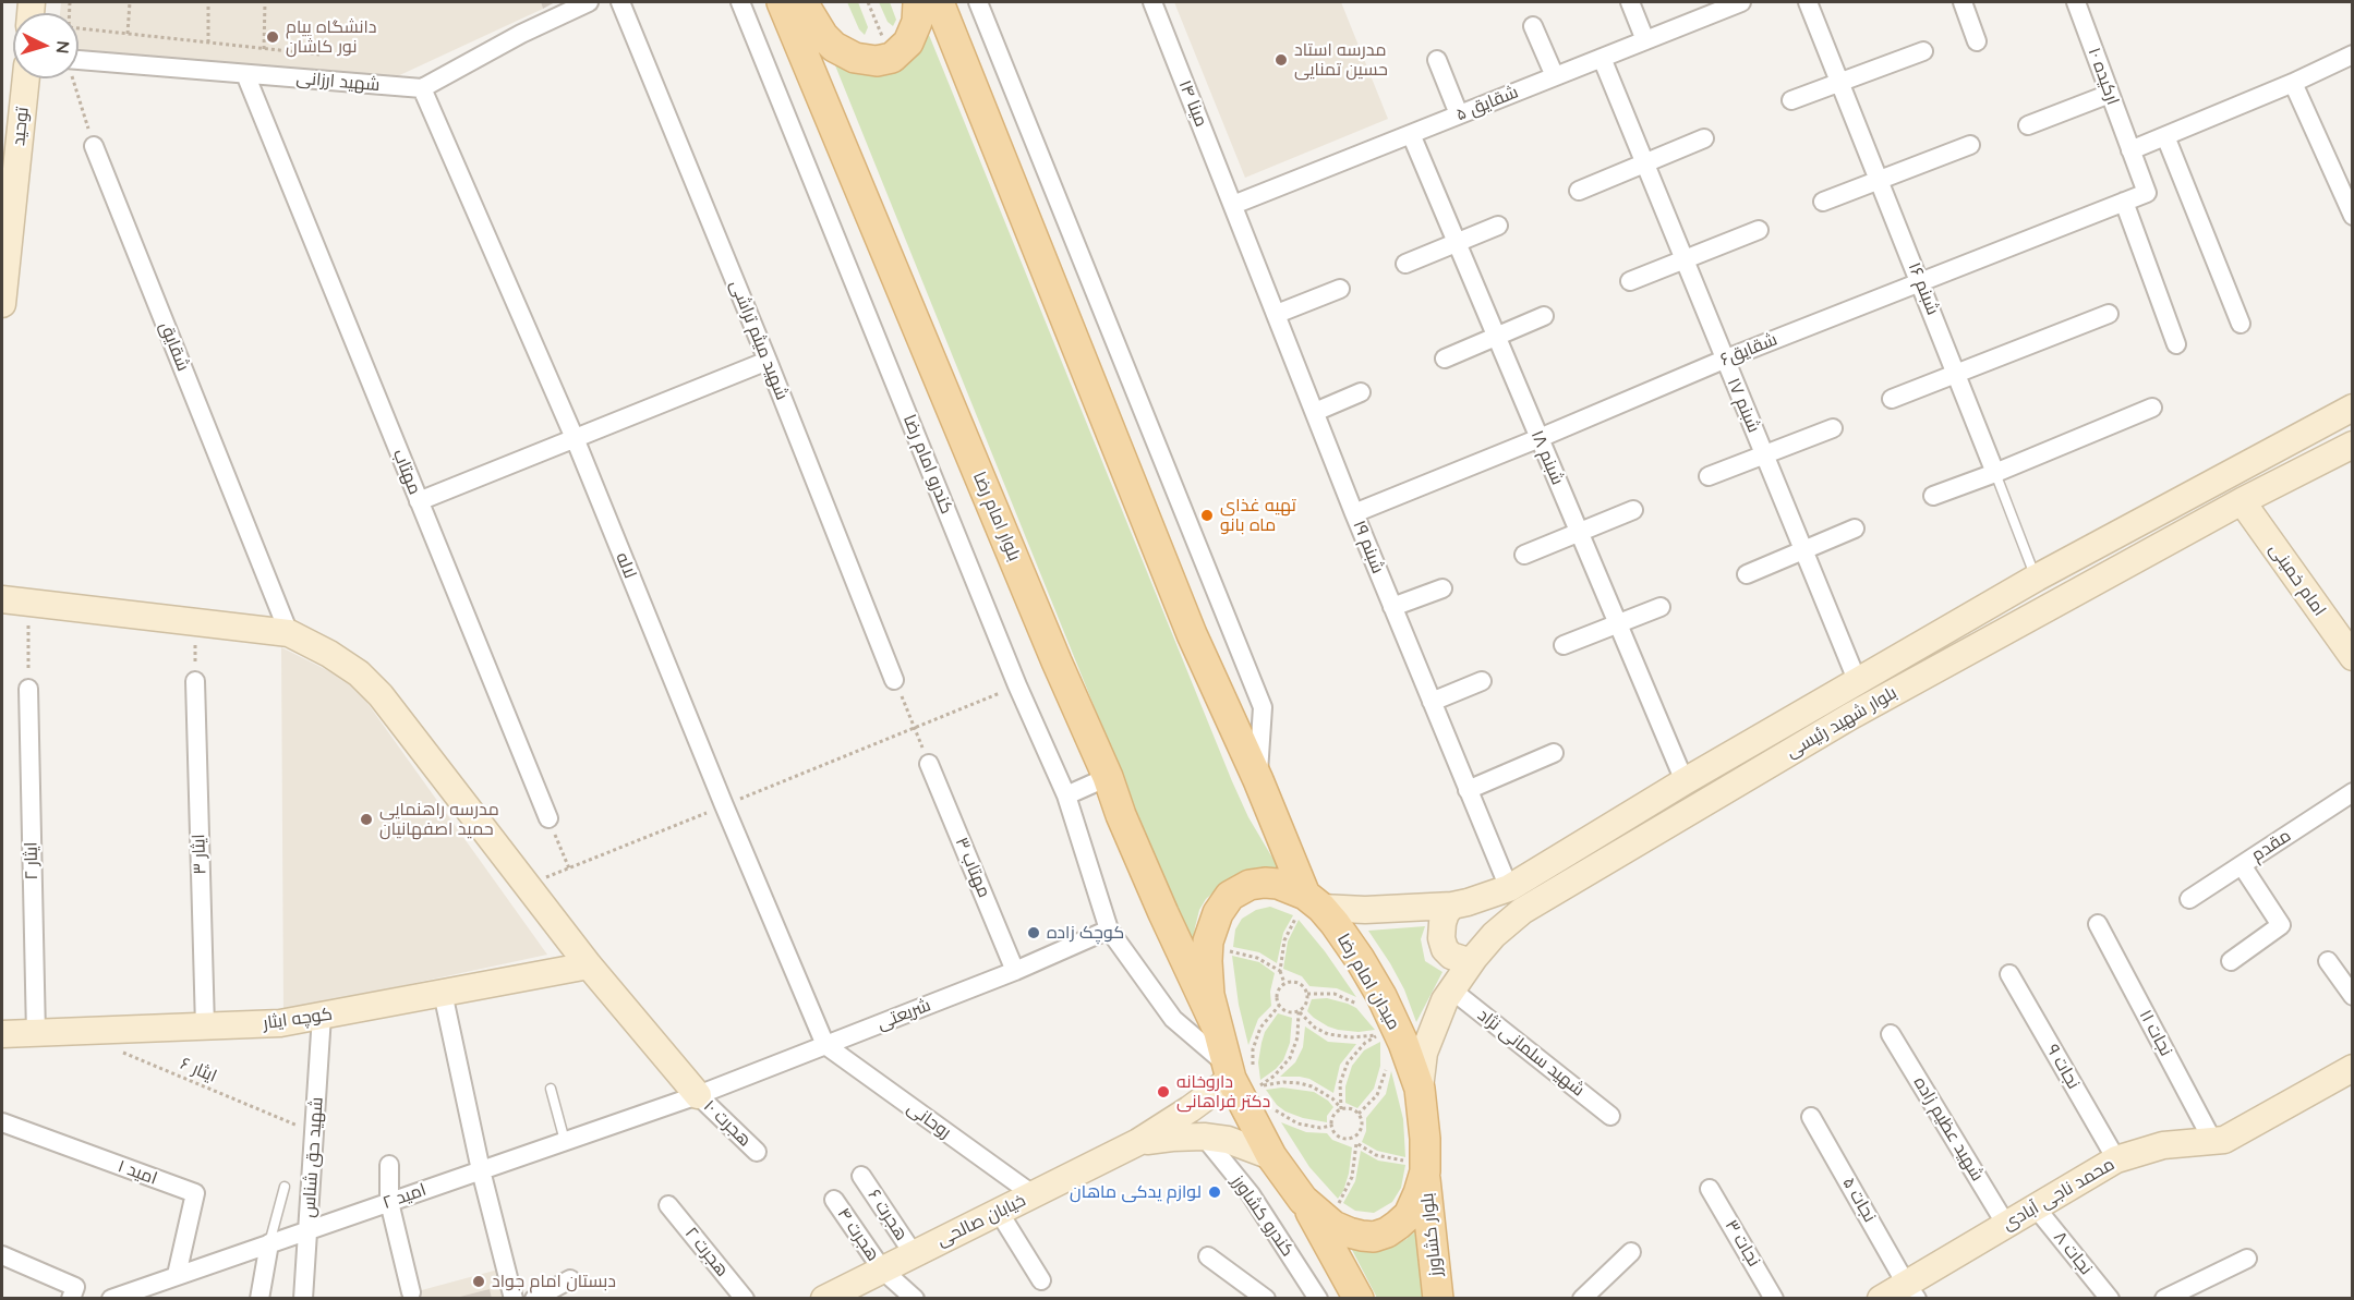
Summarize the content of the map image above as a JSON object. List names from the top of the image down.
{
  "streets": {
    "main road": ["بلوار امام رضا", "میدان امام رضا", "بلوار کشاورز"],
    "street": [
      "ارکیده ۱۰",
      "شهید ارزانی",
      "مینا ۱۴",
      "شقایق ۵",
      "توحید",
      "شبنم ۱۶",
      "شهید میثم تراشی",
      "شقایق",
      "شقایق۶",
      "شبنم ۱۷",
      "شبنم ۱۸",
      "کندرو امام رضا",
      "مهتاب",
      "شبنم ۱۹",
      "لاله",
      "امام خمینی",
      "بلوار شهید رئیسی",
      "مقدم",
      "ایثار ۳",
      "ایثار ۲",
      "مهتاب ۳",
      "شریعتی",
      "کوچه ایثار",
      "نجات ۱۱",
      "شهید سلمانی نژاد",
      "نجات ۹",
      "روحانی",
      "هجرت ۱۰",
      "شهید عظیم زاده",
      "شهید حق شناس",
      "امید ۱",
      "محمد ناجی آبادی",
      "امید ۲",
      "نجات ۵",
      "هجرت ۶",
      "کندرو کشاورز",
      "خیابان صالحی",
      "هجرت ۴",
      "نجات ۳",
      "هجرت ۲",
      "نجات ۸"
    ],
    "path": ["ایثار ۶"]
  },
  "crossings": [
    ["ارکیده ۱۰", "شقایق۶"],
    ["شهید ارزانی", "مهتاب"],
    ["شهید ارزانی", "لاله"],
    ["مینا ۱۴", "شقایق ۵"],
    ["مینا ۱۴", "شبنم ۱۹"],
    ["شقایق ۵", "شبنم ۱۷"],
    ["شقایق ۵", "شبنم ۱۸"],
    ["شقایق ۵", "شبنم ۱۹"],
    ["شبنم ۱۶", "شقایق۶"],
    ["شبنم ۱۶", "بلوار شهید رئیسی"],
    ["شقایق۶", "شبنم ۱۷"],
    ["شقایق۶", "شبنم ۱۸"],
    ["شقایق۶", "شبنم ۱۹"],
    ["شبنم ۱۷", "بلوار شهید رئیسی"],
    ["شبنم ۱۸", "بلوار شهید رئیسی"],
    ["کندرو امام رضا", "میدان امام رضا"],
    ["کندرو امام رضا", "شریعتی"],
    ["بلوار امام رضا", "میدان امام رضا"],
    ["شبنم ۱۹", "بلوار شهید رئیسی"],
    ["لاله", "شریعتی"],
    ["لاله", "روحانی"],
    ["امام خمینی", "بلوار شهید رئیسی"],
    ["بلوار شهید رئیسی", "میدان امام رضا"],
    ["بلوار شهید رئیسی", "شهید سلمانی نژاد"],
    ["ایثار ۳", "کوچه ایثار"],
    ["ایثار ۲", "کوچه ایثار"],
    ["مهتاب ۳", "شریعتی"],
    ["میدان امام رضا", "بلوار کشاورز"],
    ["شریعتی", "روحانی"],
    ["شریعتی", "هجرت ۱۰"],
    ["شریعتی", "امید ۲"],
    ["کوچه ایثار", "شهید حق شناس"],
    ["نجات ۱۱", "محمد ناجی آبادی"],
    ["نجات ۹", "محمد ناجی آبادی"],
    ["ایثار ۶", "شهید حق شناس"],
    ["روحانی", "خیابان صالحی"],
    ["هجرت ۱۰", "امید ۲"],
    ["شهید عظیم زاده", "محمد ناجی آبادی"],
    ["شهید حق شناس", "امید ۲"],
    ["امید ۱", "امید ۲"],
    ["محمد ناجی آبادی", "نجات ۵"],
    ["محمد ناجی آبادی", "نجات ۸"],
    ["هجرت ۶", "خیابان صالحی"],
    ["خیابان صالحی", "هجرت ۴"]
  ],
  "places": [
    "دانشگاه پیام نور کاشان",
    "مدرسه استاد حسین تمنایی",
    "تهیه غذای ماه بانو",
    "مدرسه راهنمایی حمید اصفهانیان",
    "کوچک زاده",
    "داروخانه دکتر فراهانی",
    "لوازم یدکی ماهان",
    "دبستان امام جواد"
  ],
  "north": "right"
}
